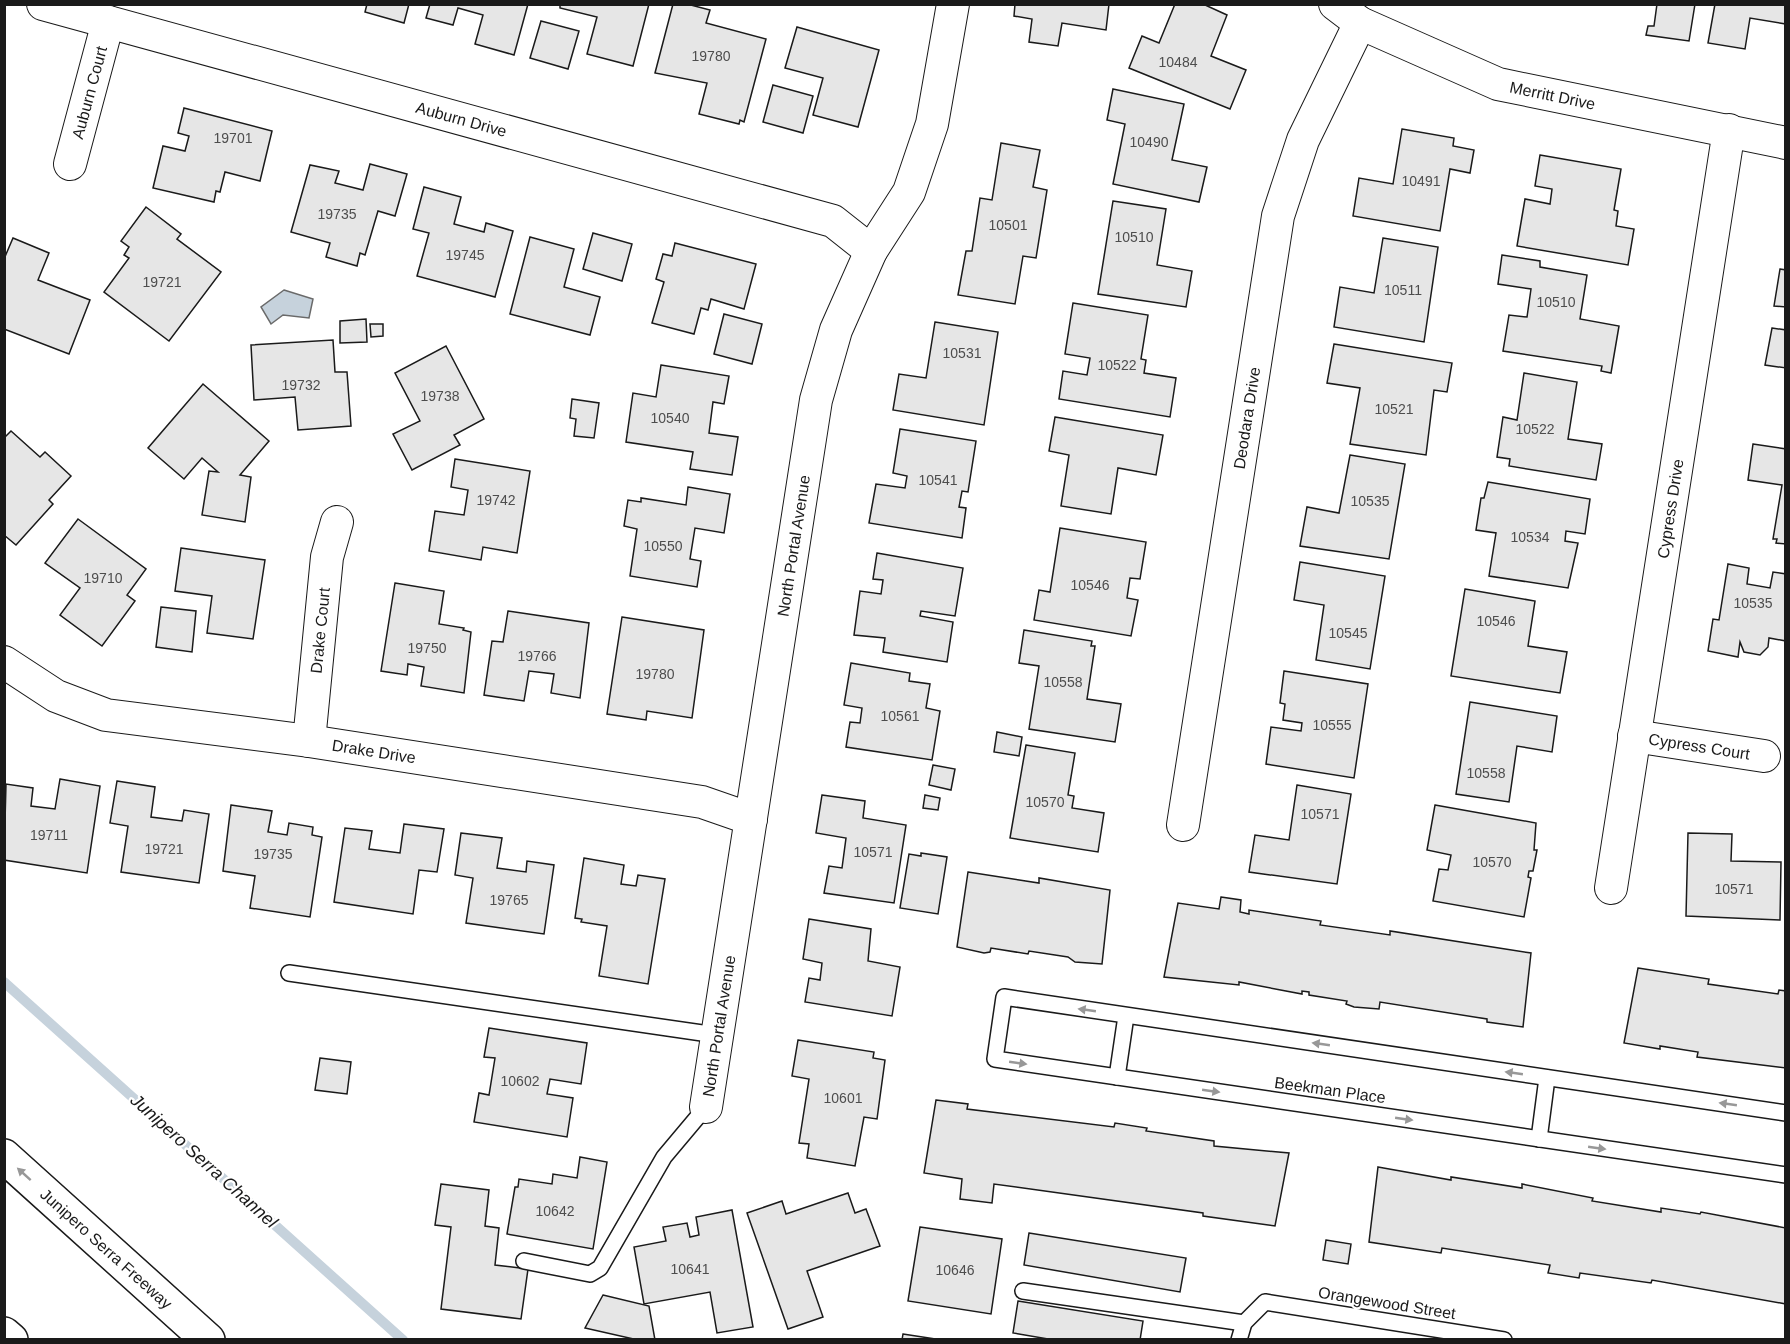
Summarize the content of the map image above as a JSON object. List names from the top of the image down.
{
  "streets": {
    "highway": ["Junipero Serra Freeway"],
    "street": [
      "Auburn Court",
      "Merritt Drive",
      "Auburn Drive",
      "Deodara Drive",
      "Cypress Drive",
      "North Portal Avenue",
      "Drake Court",
      "Cypress Court",
      "Drake Drive"
    ],
    "lane": ["Beekman Place", "Orangewood Street"]
  },
  "crossings": [
    ["Auburn Court", "Auburn Drive"],
    ["Merritt Drive", "Deodara Drive"],
    ["Merritt Drive", "Cypress Drive"],
    ["Auburn Drive", "North Portal Avenue"],
    ["Cypress Drive", "Cypress Court"],
    ["North Portal Avenue", "Drake Drive"],
    ["Drake Court", "Drake Drive"]
  ],
  "one_way": ["Junipero Serra Freeway"],
  "water": ["Junipero Serra Channel"],
  "house_numbers": [
    "19780",
    "10484",
    "19701",
    "10490",
    "10491",
    "19735",
    "10501",
    "10510",
    "19745",
    "19721",
    "10511",
    "10510",
    "10531",
    "10522",
    "19732",
    "19738",
    "10521",
    "10540",
    "10522",
    "10541",
    "19742",
    "10535",
    "10534",
    "10550",
    "19710",
    "10546",
    "10535",
    "10546",
    "10545",
    "19750",
    "19766",
    "19780",
    "10558",
    "10561",
    "10555",
    "10558",
    "10570",
    "10571",
    "19711",
    "19721",
    "10571",
    "19735",
    "10570",
    "10571",
    "19765",
    "10602",
    "10601",
    "10642",
    "10641",
    "10646"
  ]
}
